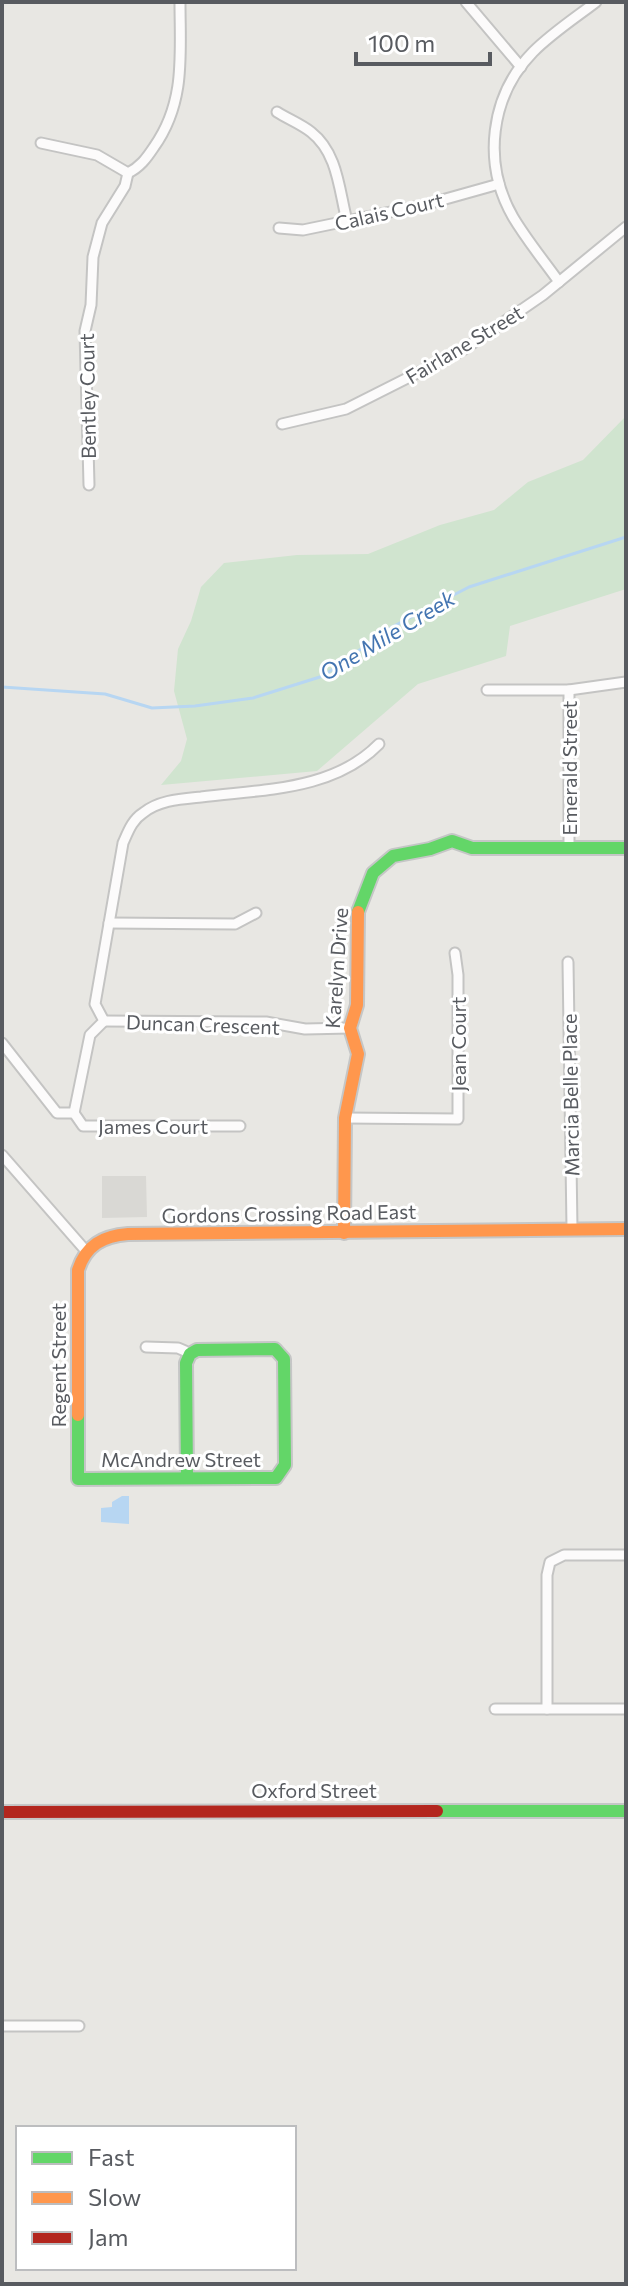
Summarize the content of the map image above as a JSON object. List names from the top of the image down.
{
  "streets": {
    "street": [
      "Calais Court",
      "Fairlane Street",
      "Bentley Court",
      "Emerald Street",
      "Karelyn Drive",
      "Duncan Crescent",
      "Jean Court",
      "Marcia Belle Place",
      "James Court",
      "Gordons Crossing Road East",
      "Regent Street",
      "McAndrew Street",
      "Oxford Street"
    ]
  },
  "crossings": [
    ["Emerald Street", "Karelyn Drive"],
    ["Karelyn Drive", "Duncan Crescent"],
    ["Karelyn Drive", "Jean Court"],
    ["Karelyn Drive", "Gordons Crossing Road East"],
    ["Marcia Belle Place", "Gordons Crossing Road East"],
    ["Gordons Crossing Road East", "Regent Street"],
    ["Regent Street", "McAndrew Street"]
  ],
  "water": ["One Mile Creek"],
  "legend": ["Fast", "Slow", "Jam"],
  "scale_bar": "100 m"
}
